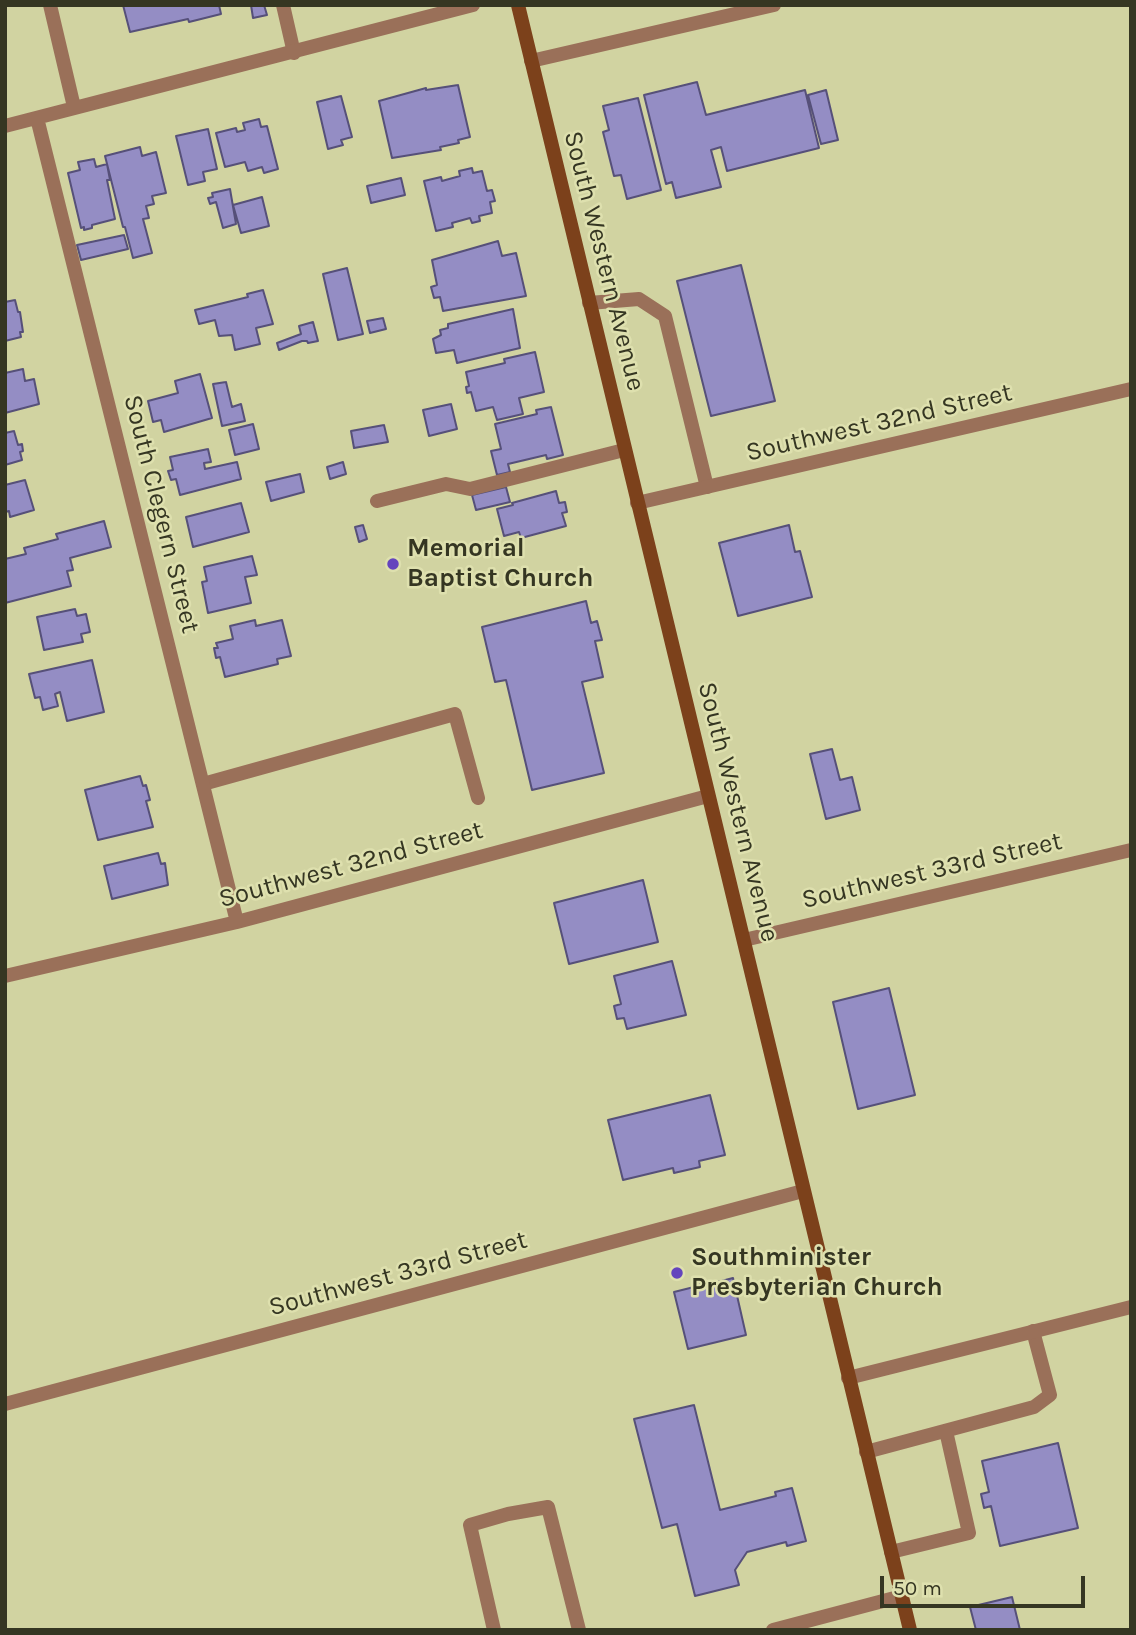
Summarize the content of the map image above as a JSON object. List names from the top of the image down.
{
  "streets": {
    "main road": ["South Western Avenue"],
    "street": ["Southwest 32nd Street", "South Clegern Street", "Southwest 33rd Street"]
  },
  "crossings": [
    ["South Western Avenue", "Southwest 32nd Street"],
    ["South Western Avenue", "Southwest 33rd Street"],
    ["Southwest 32nd Street", "South Clegern Street"]
  ],
  "places": ["Memorial Baptist Church", "Southminister Presbyterian Church"],
  "scale_bar": "50 m"
}
